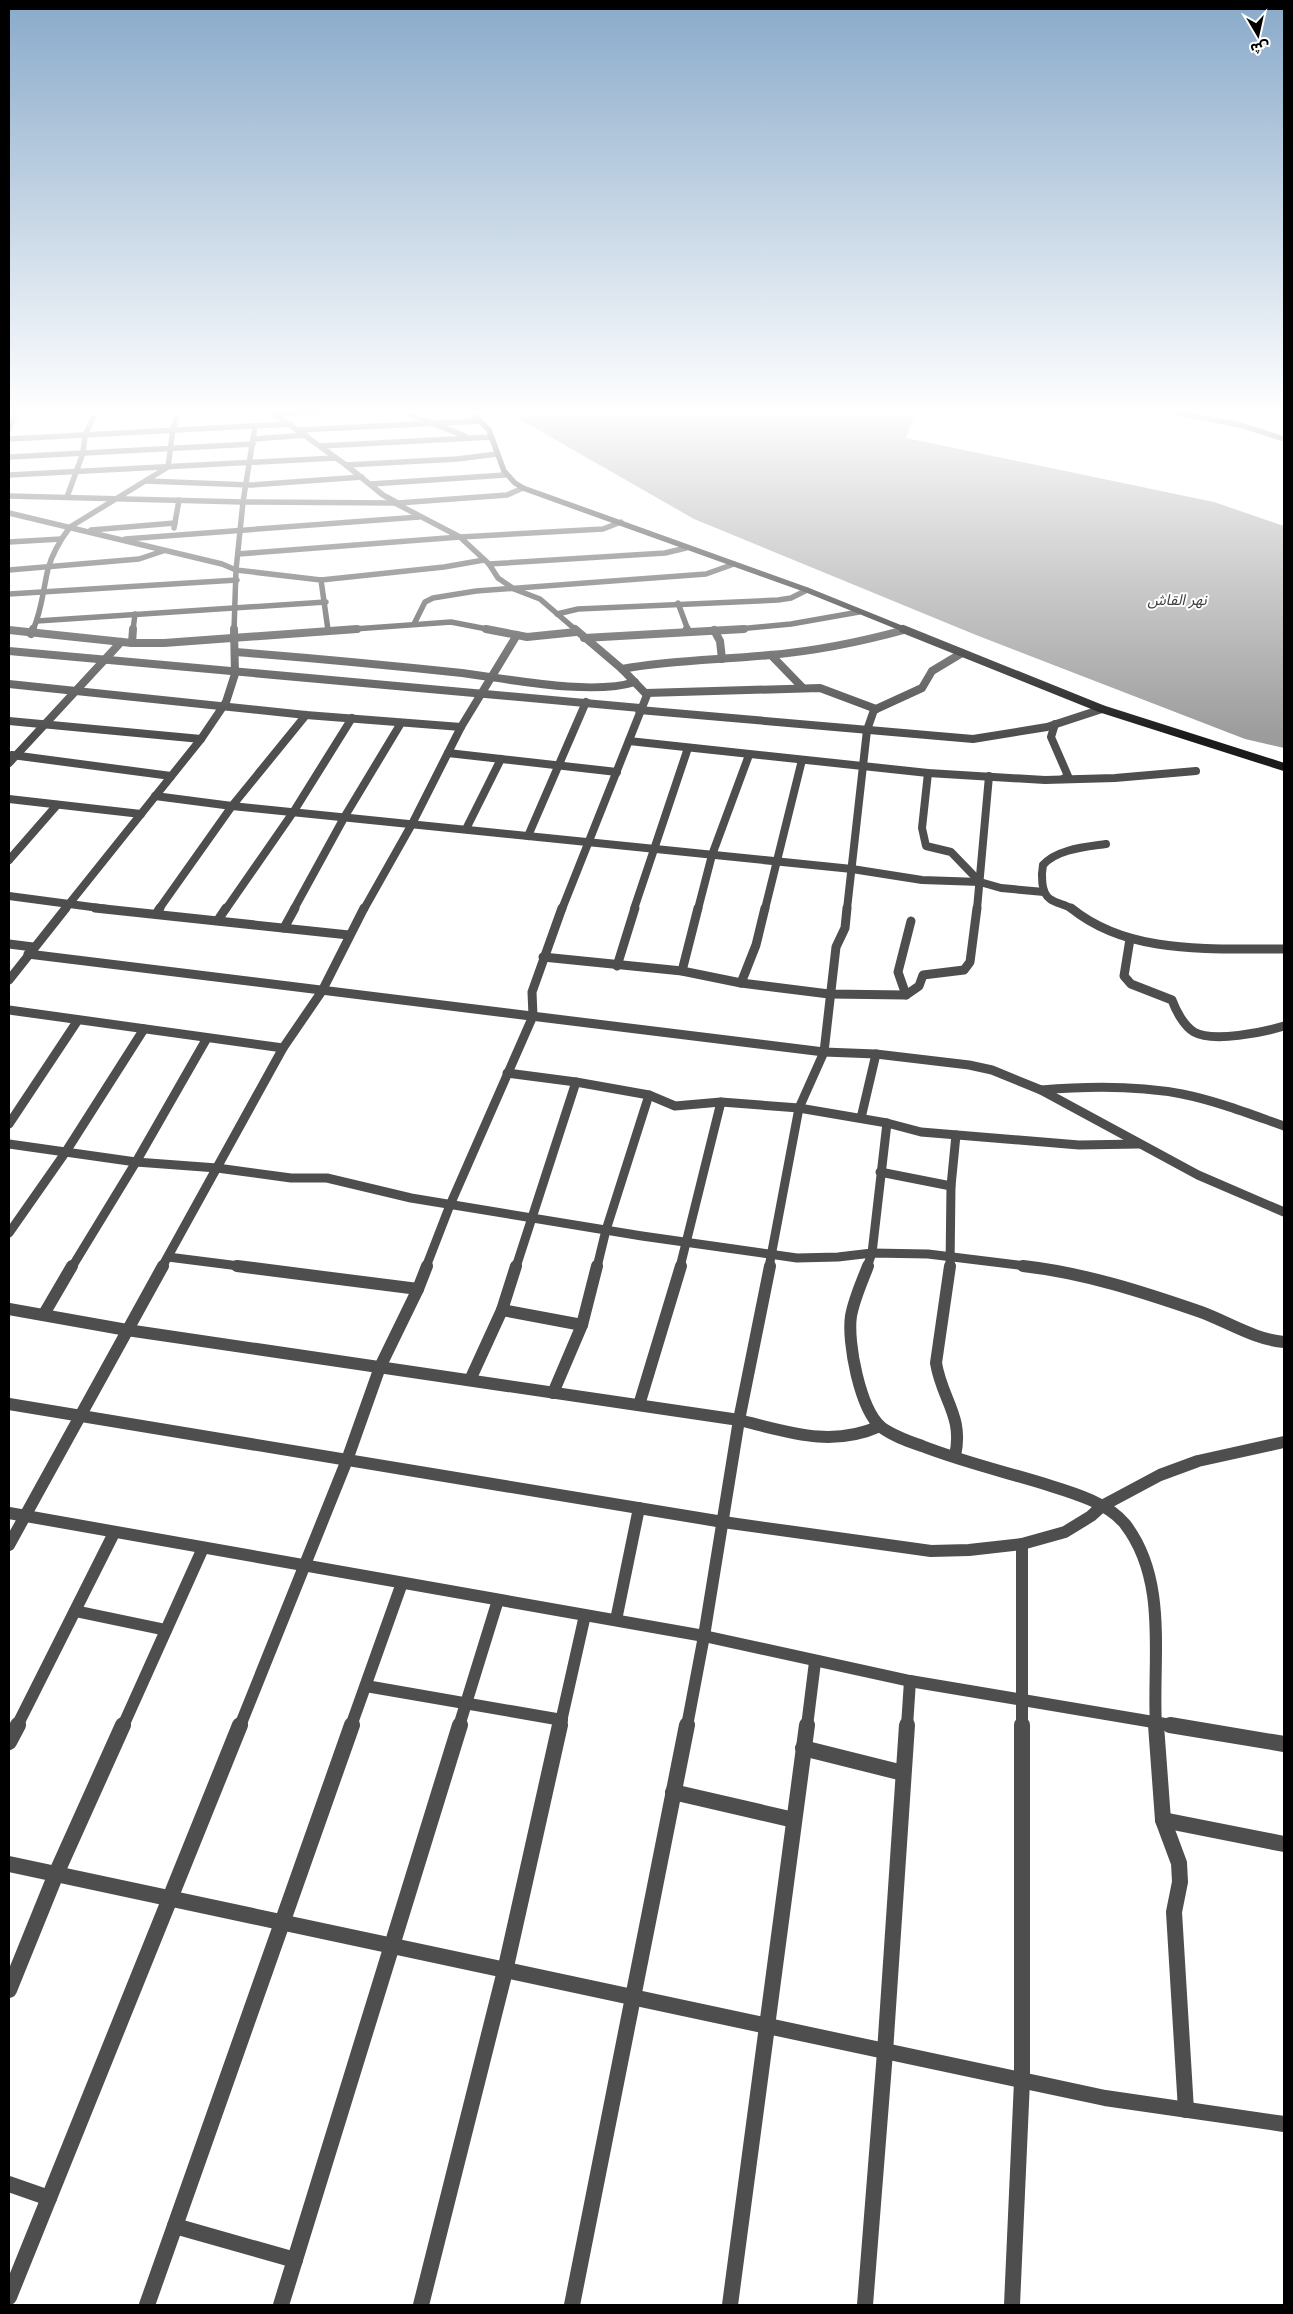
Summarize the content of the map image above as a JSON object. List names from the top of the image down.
{
  "water": ["نهر القاش"],
  "north": "bottom"
}
